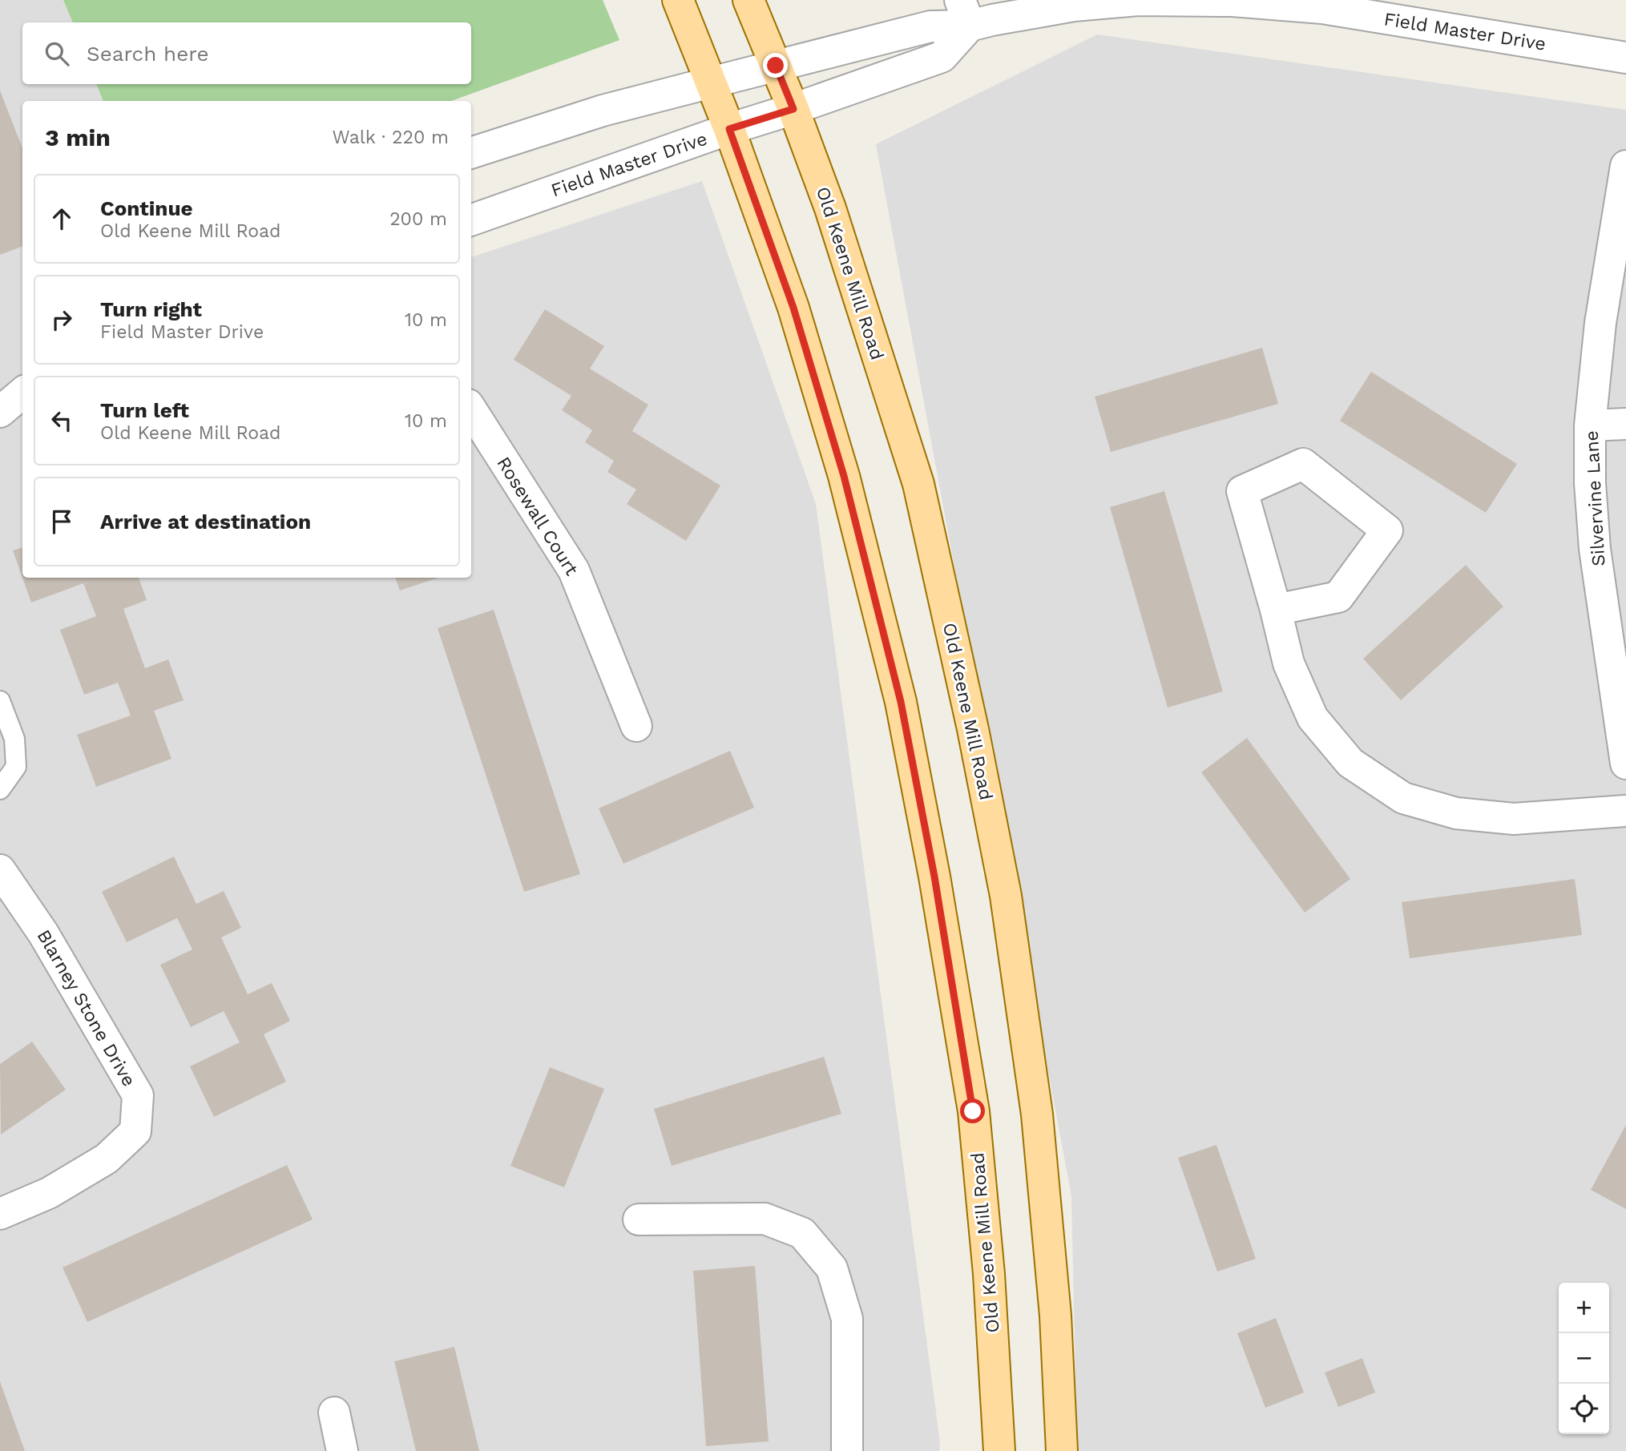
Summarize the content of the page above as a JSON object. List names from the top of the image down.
{
  "streets": {
    "main road": ["Old Keene Mill Road"],
    "street": [
      "Field Master Drive",
      "Silvervine Lane",
      "Rosewall Court",
      "Blarney Stone Drive"
    ]
  },
  "crossings": [
    ["Field Master Drive", "Old Keene Mill Road"]
  ],
  "page": {
    "search": "Search here",
    "heading": ["3 min", "Walk · 220 m"],
    "list": [
      ["Continue", "Old Keene Mill Road", "200 m"],
      ["Turn right", "Field Master Drive", "10 m"],
      ["Turn left", "Old Keene Mill Road", "10 m"],
      "Arrive at destination"
    ],
    "map_buttons": ["+", "−"]
  }
}
